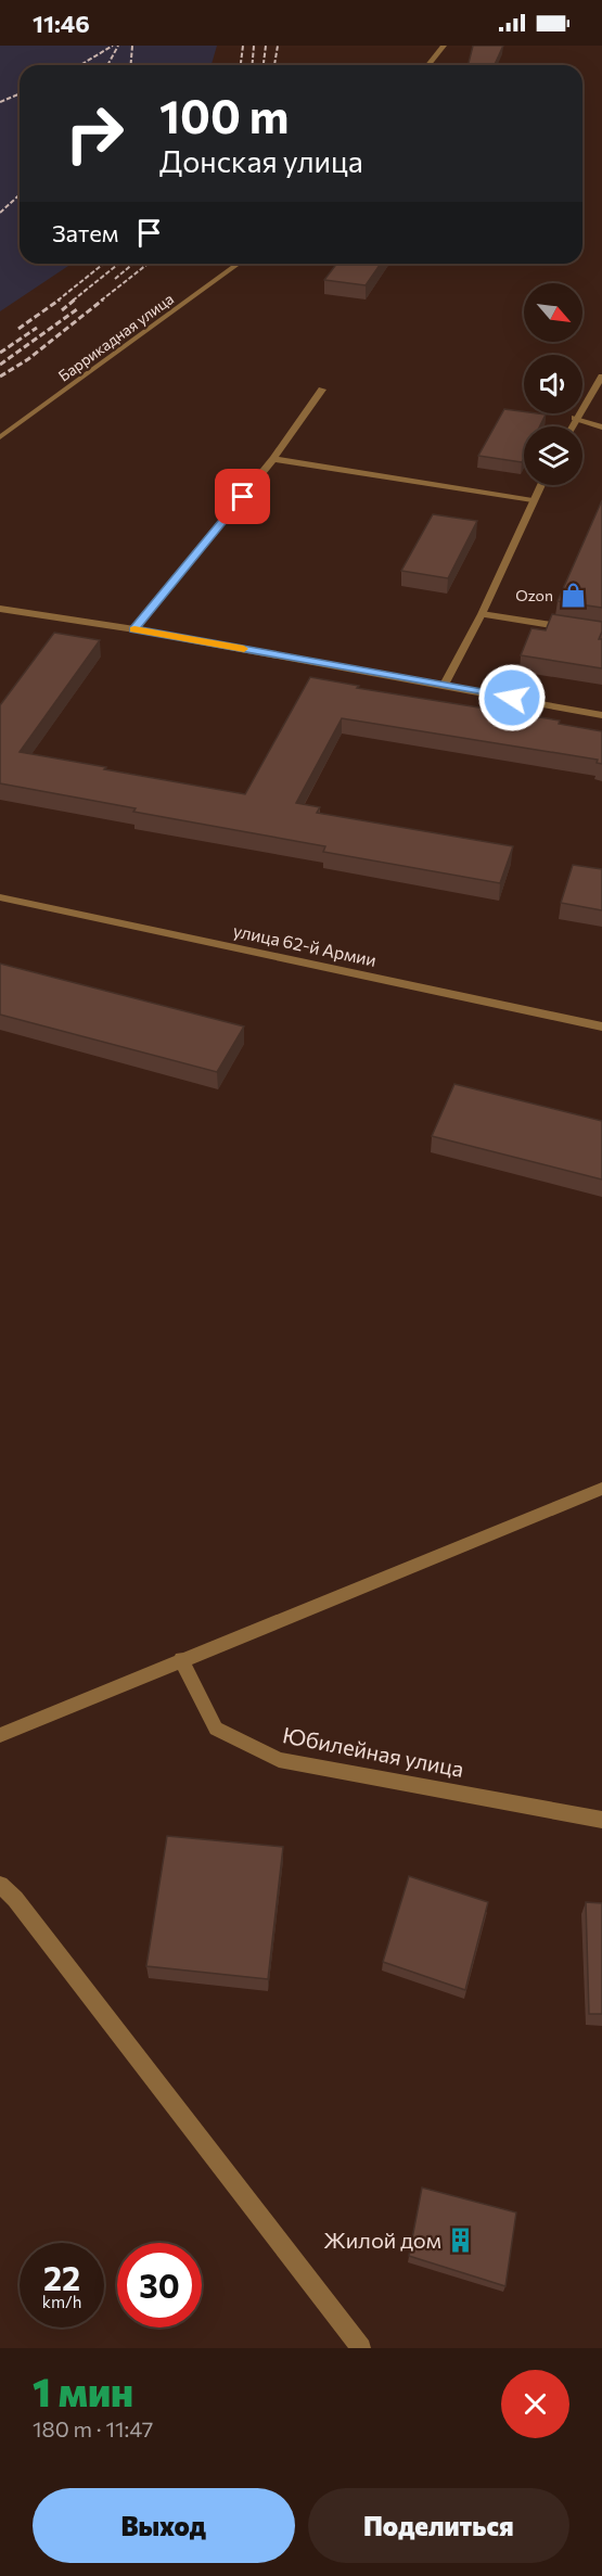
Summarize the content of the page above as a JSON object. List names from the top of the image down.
{
  "streets": {
    "street": ["Баррикадная улица", "улица 62-й Армии", "Юбилейная улица"]
  },
  "places": {
    "shop": ["Ozon"],
    "building": ["Жилой дом"]
  },
  "north": "bottom right",
  "page": {
    "status": "11:46",
    "turn": ["100 m", "Донская улица"],
    "then": "Затем",
    "speed": "22 km/h",
    "limit": "30",
    "heading": ["1 мин", "180 m · 11:47"],
    "buttons": ["Выход", "Поделиться"]
  }
}
